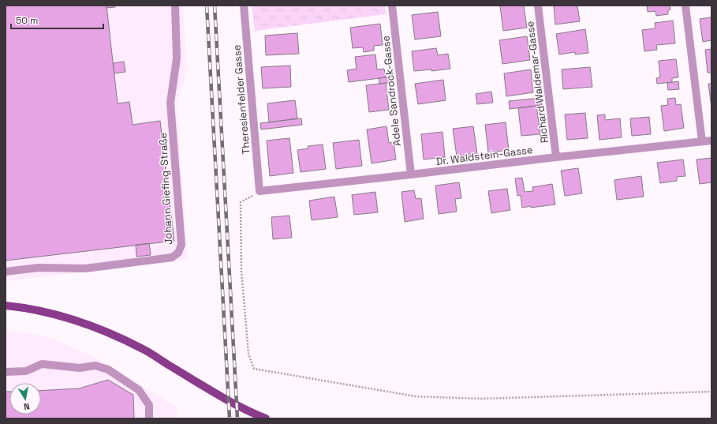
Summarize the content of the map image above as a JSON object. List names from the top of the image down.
{
  "streets": {
    "street": [
      "Richard Waldemar-Gasse",
      "Adele Sandrock-Gasse",
      "Theresienfelder Gasse",
      "Dr. Waldstein-Gasse",
      "Johann Giefing-Straße"
    ]
  },
  "crossings": [
    ["Richard Waldemar-Gasse", "Dr. Waldstein-Gasse"],
    ["Adele Sandrock-Gasse", "Dr. Waldstein-Gasse"],
    ["Theresienfelder Gasse", "Dr. Waldstein-Gasse"]
  ],
  "scale_bar": "50 m",
  "north": "bottom"
}
